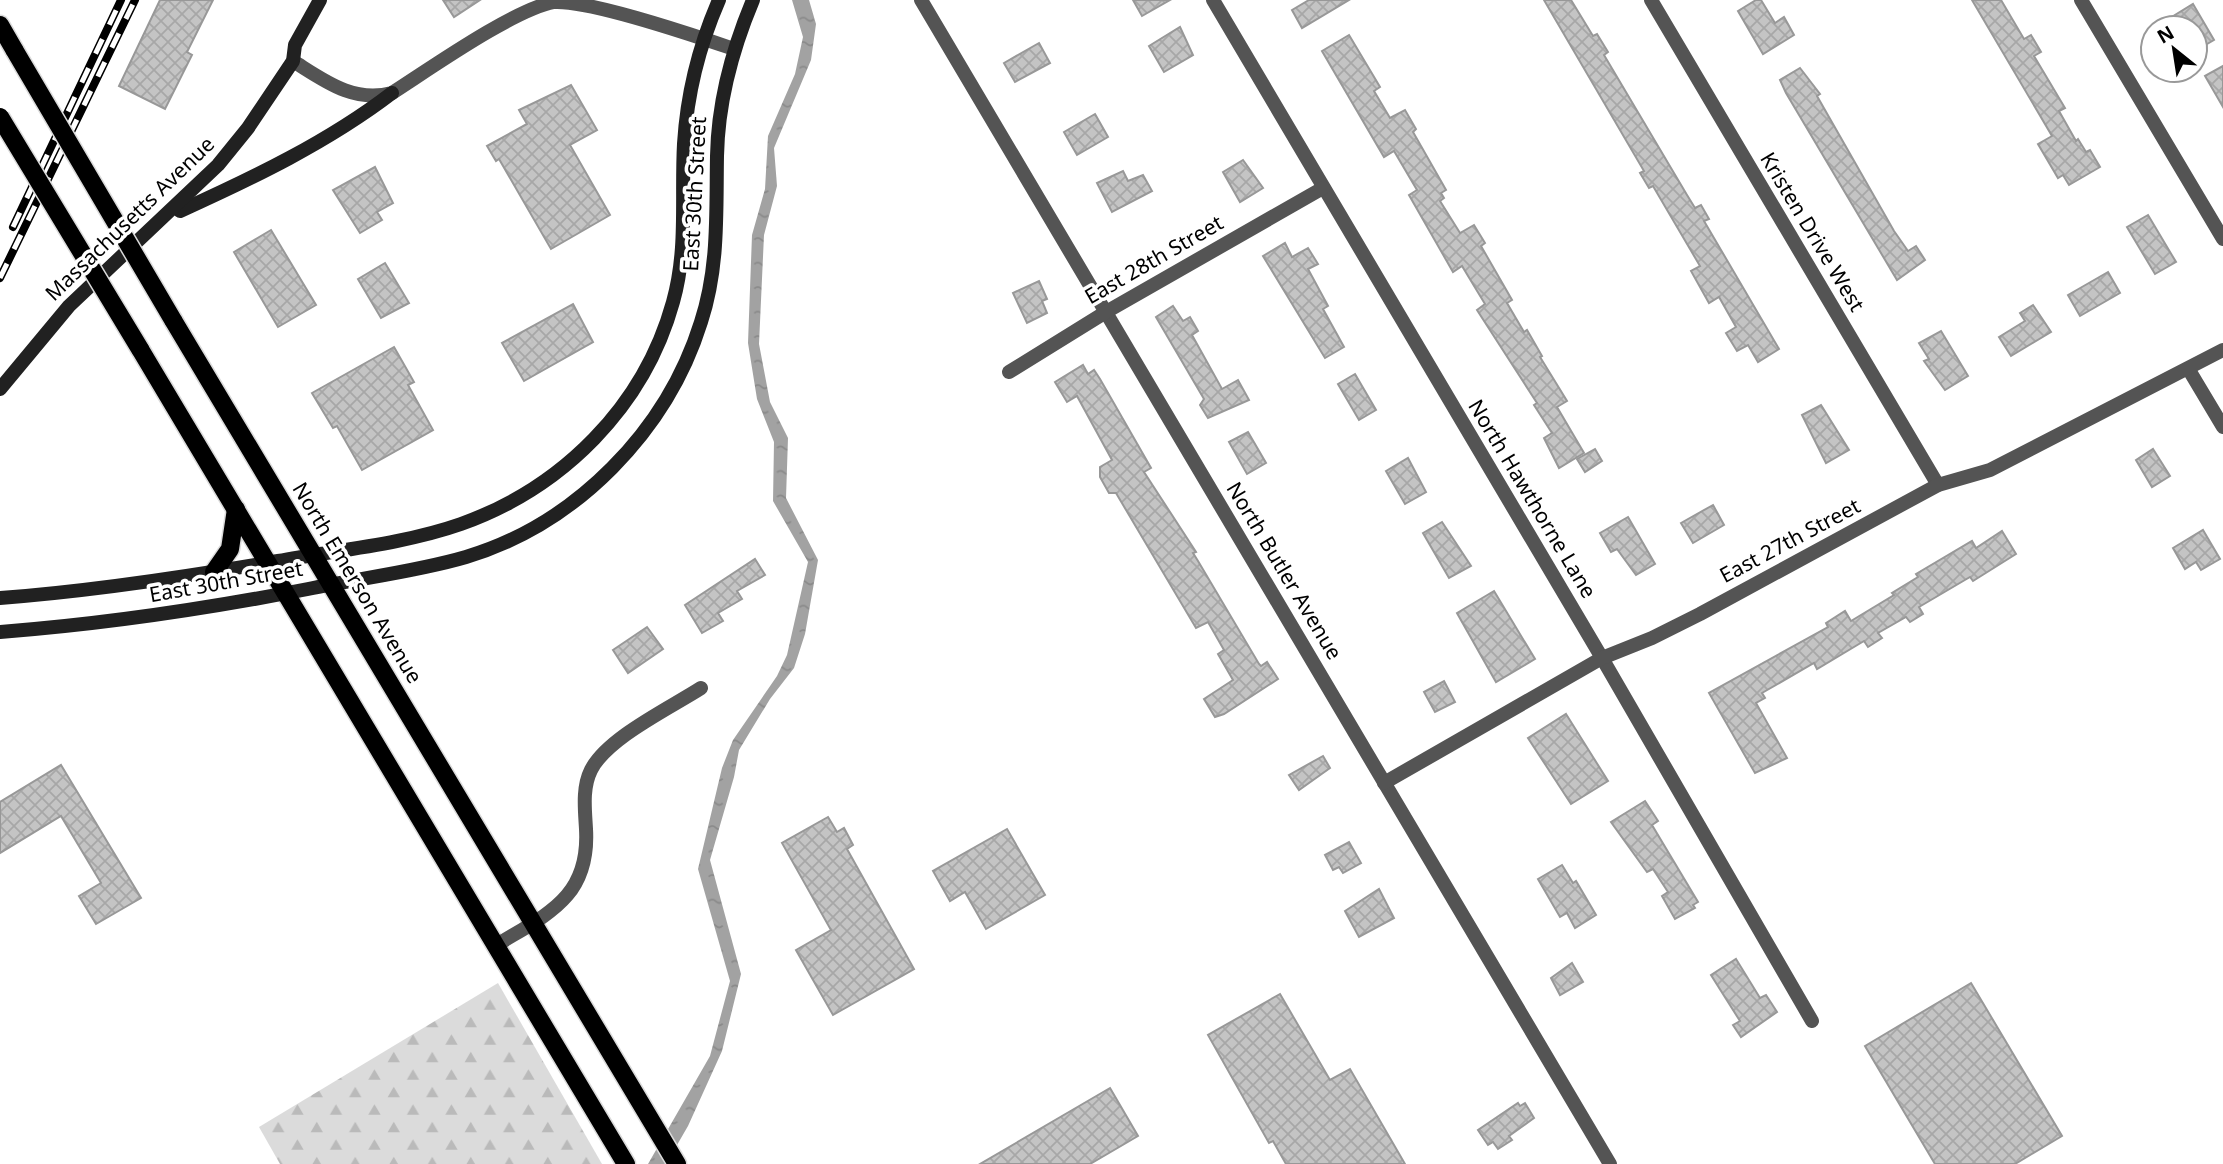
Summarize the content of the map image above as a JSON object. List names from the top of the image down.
{
  "streets": {
    "main road": ["East 30th Street", "Massachusetts Avenue", "North Emerson Avenue"],
    "street": [
      "Kristen Drive West",
      "East 28th Street",
      "North Hawthorne Lane",
      "East 27th Street",
      "North Butler Avenue"
    ]
  },
  "crossings": [
    ["East 30th Street", "North Emerson Avenue"],
    ["Kristen Drive West", "East 27th Street"],
    ["East 28th Street", "North Hawthorne Lane"],
    ["East 28th Street", "North Butler Avenue"],
    ["North Hawthorne Lane", "East 27th Street"],
    ["East 27th Street", "North Butler Avenue"]
  ],
  "north": "top left"
}
